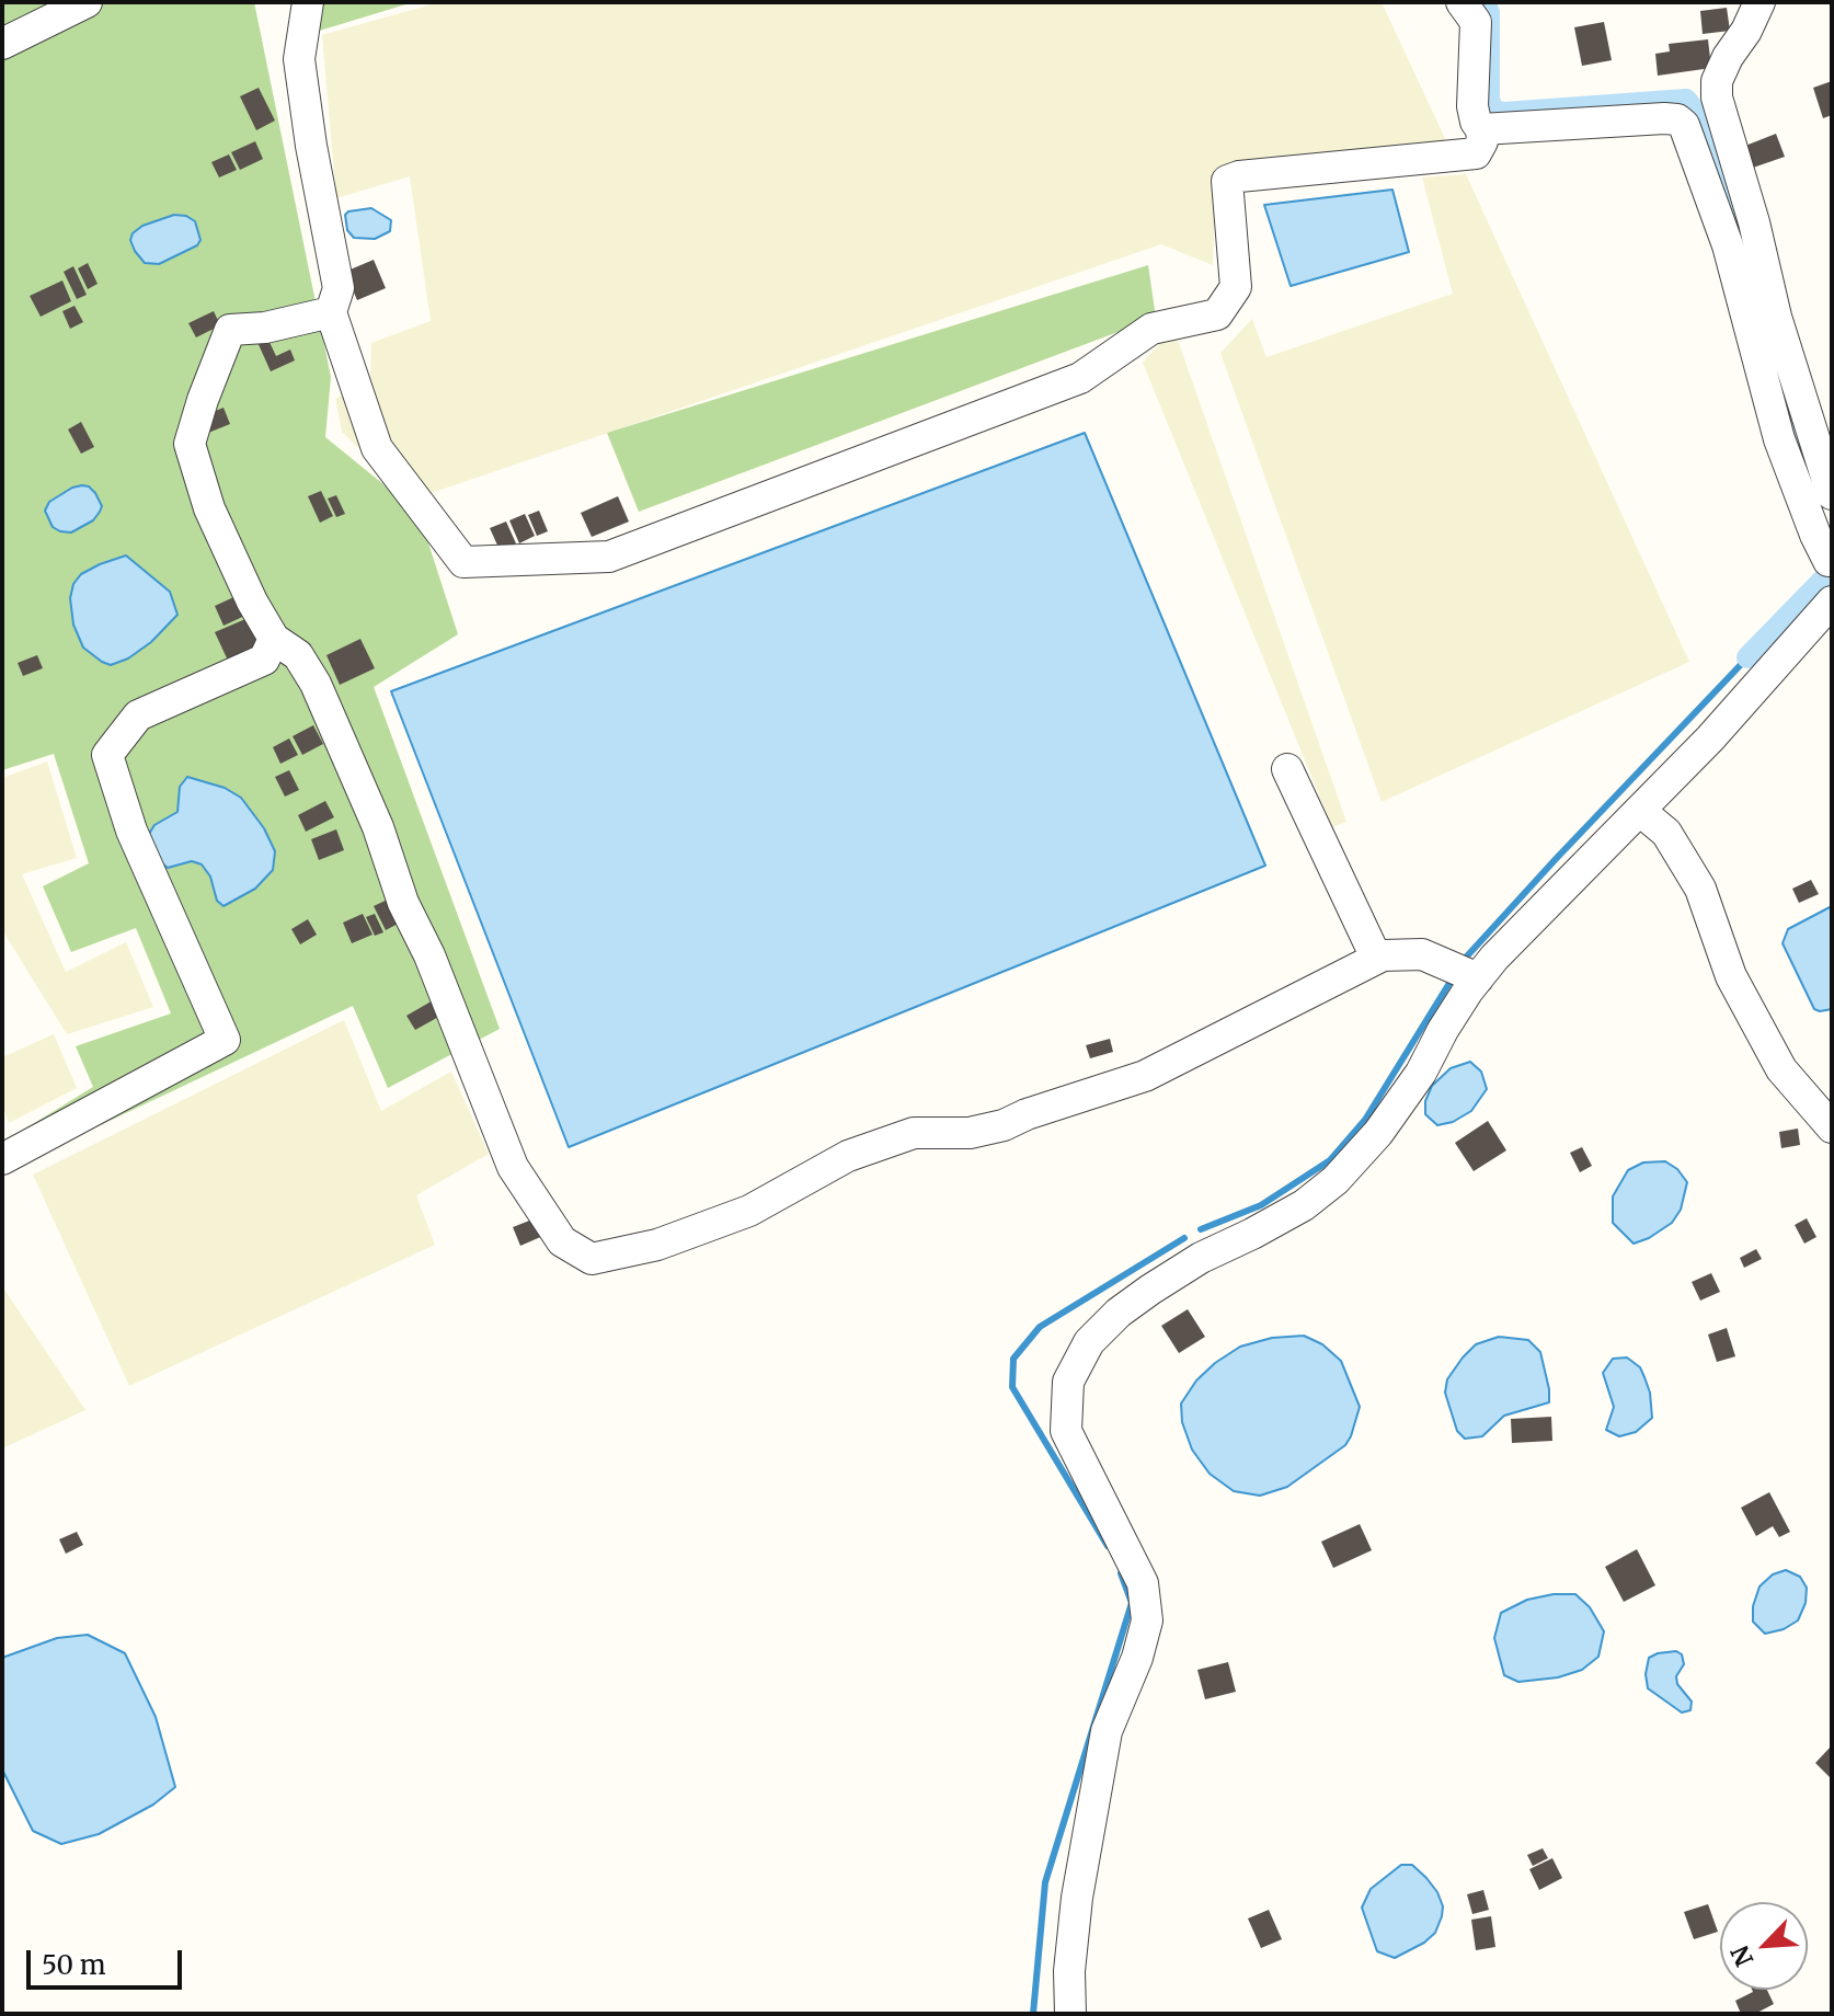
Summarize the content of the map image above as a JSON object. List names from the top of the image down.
{
  "scale_bar": "50 m",
  "north": "bottom left"
}
